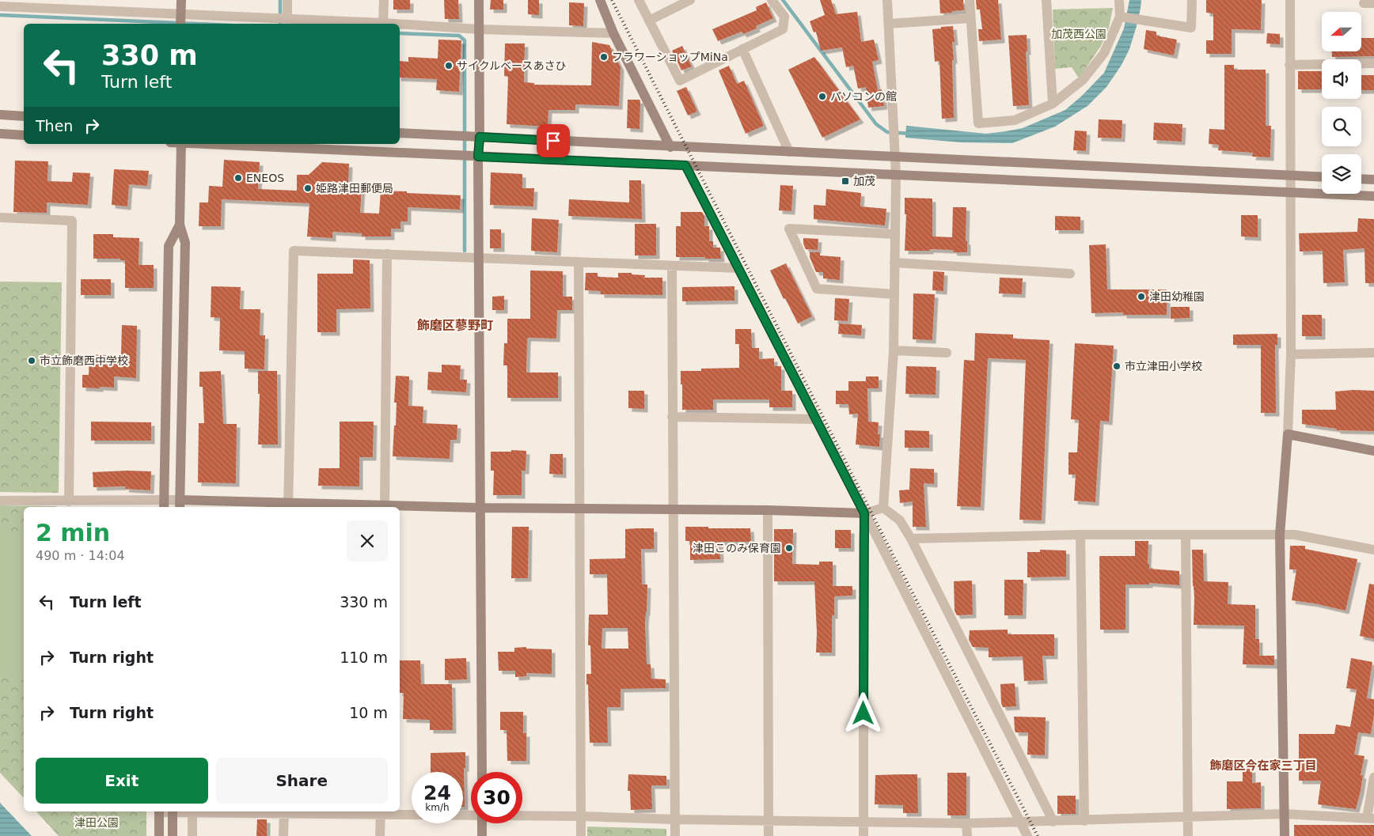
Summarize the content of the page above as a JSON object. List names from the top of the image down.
{
  "districts": ["飾磨区蓼野町", "飾磨区今在家三丁目"],
  "parks": ["加茂西公園", "津田公園"],
  "places": {
    "other": [
      "フラワーショップMiNa",
      "サイクルベースあさひ",
      "パソコンの館",
      "ENEOS",
      "姫路津田郵便局",
      "津田幼稚園",
      "市立飾磨西中学校",
      "市立津田小学校",
      "津田このみ保育園"
    ],
    "transit": ["加茂"]
  },
  "north": "left",
  "page": {
    "turn": ["330 m", "Turn left"],
    "then": "Then",
    "heading": ["2 min", "490 m · 14:04"],
    "list": [
      {
        "name": "Turn left",
        "value": "330 m"
      },
      {
        "name": "Turn right",
        "value": "110 m"
      },
      {
        "name": "Turn right",
        "value": "10 m"
      }
    ],
    "buttons": ["Exit", "Share"],
    "speed": "24 km/h",
    "limit": "30"
  }
}
